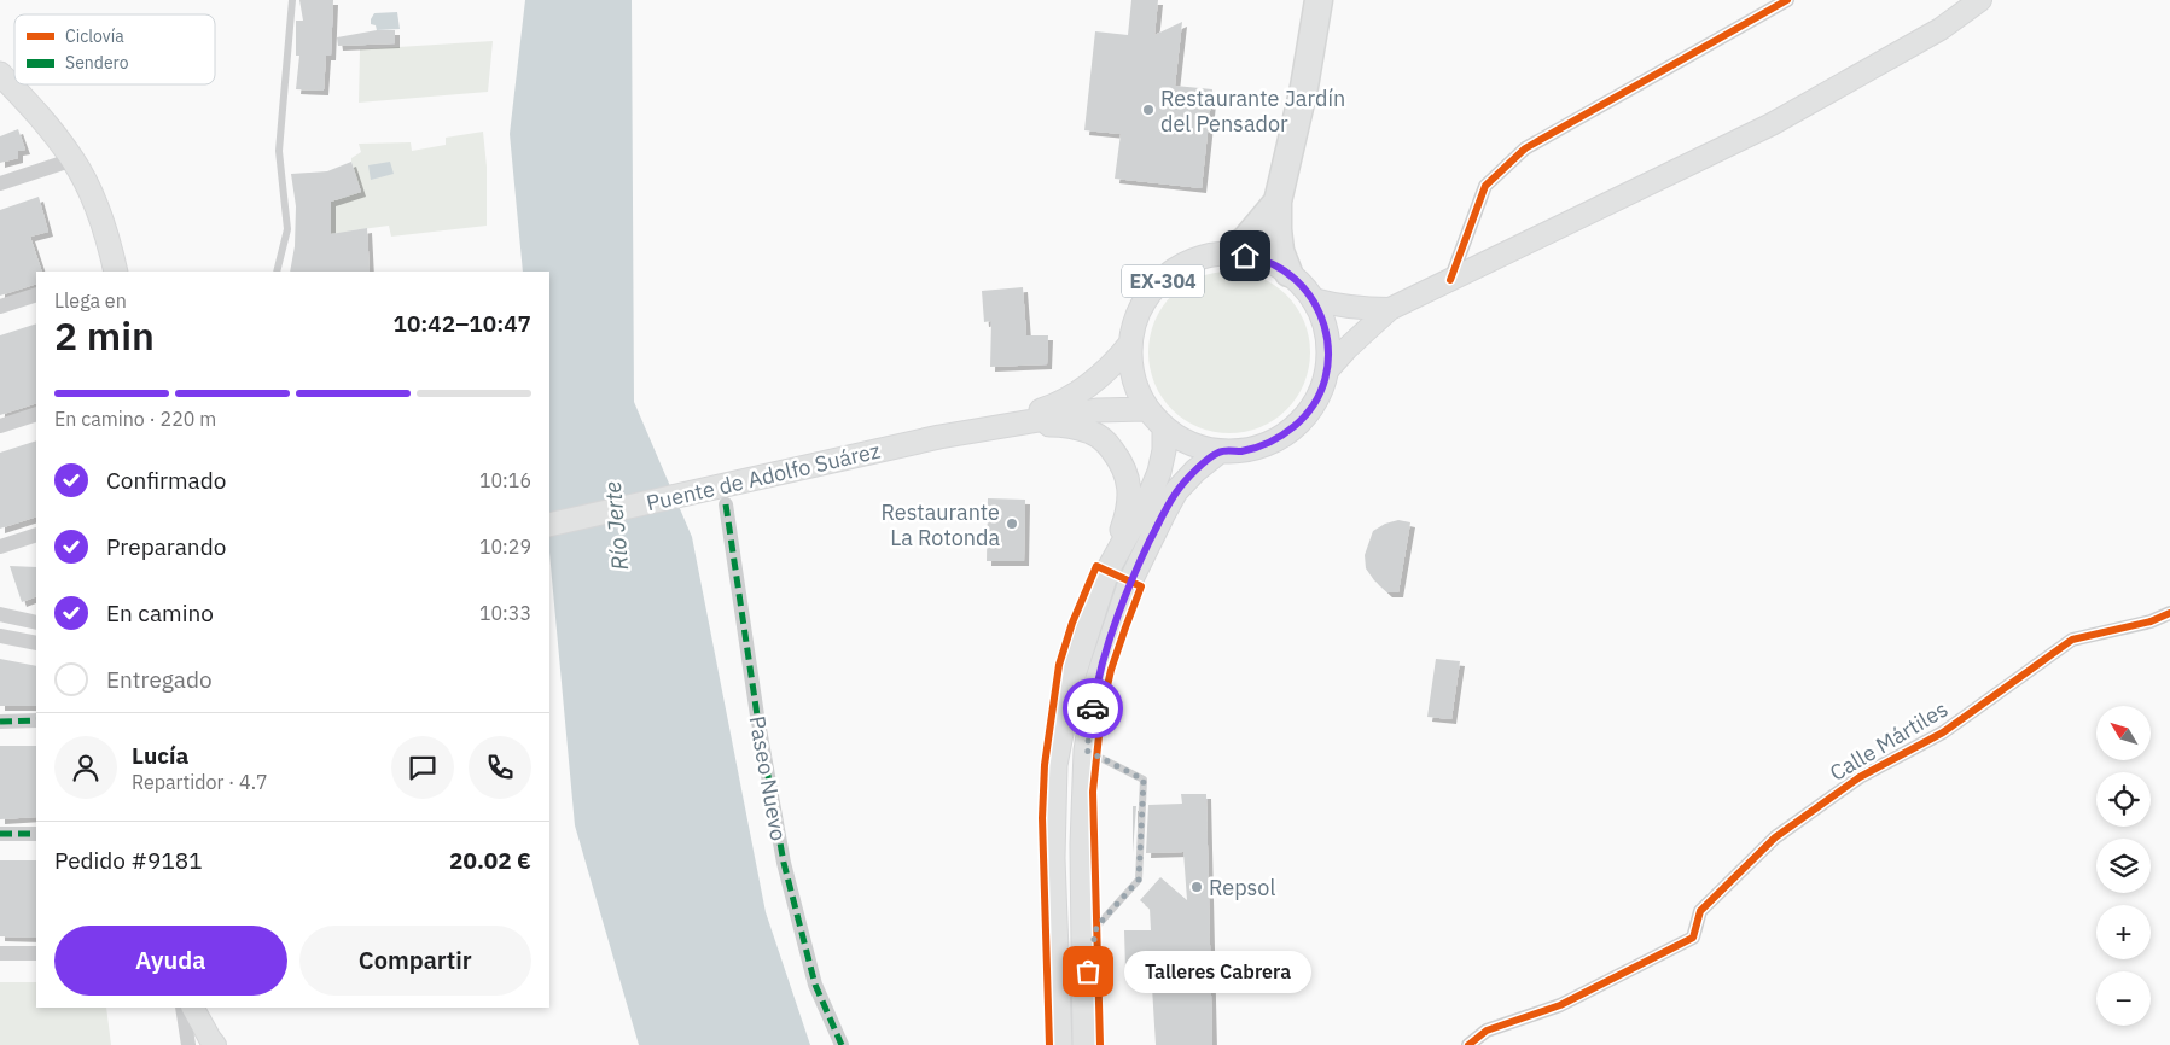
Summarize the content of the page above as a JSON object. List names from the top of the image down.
{
  "streets": {
    "main road": ["EX-304", "Puente de Adolfo Suárez"],
    "street": ["Calle Mártiles", "Paseo Nuevo"]
  },
  "water": ["Río Jerte"],
  "places": [
    "Restaurante Jardín del Pensador",
    "Restaurante La Rotonda",
    "Repsol",
    "Talleres Cabrera"
  ],
  "legend": ["Ciclovía", "Sendero"],
  "north": "top left",
  "page": {
    "heading": ["2 min", "Llega en", "10:42–10:47"],
    "panel": [
      "Lucía",
      "Repartidor · 4.7",
      "Pedido #9181",
      "20.02 €"
    ],
    "bar": "En camino · 220 m",
    "list": [
      ["Confirmado", "10:16"],
      ["Preparando", "10:29"],
      ["En camino", "10:33"],
      "Entregado"
    ],
    "map_buttons": ["+", "−"],
    "buttons": ["Ayuda", "Compartir"],
    "bubble": "Talleres Cabrera"
  }
}
